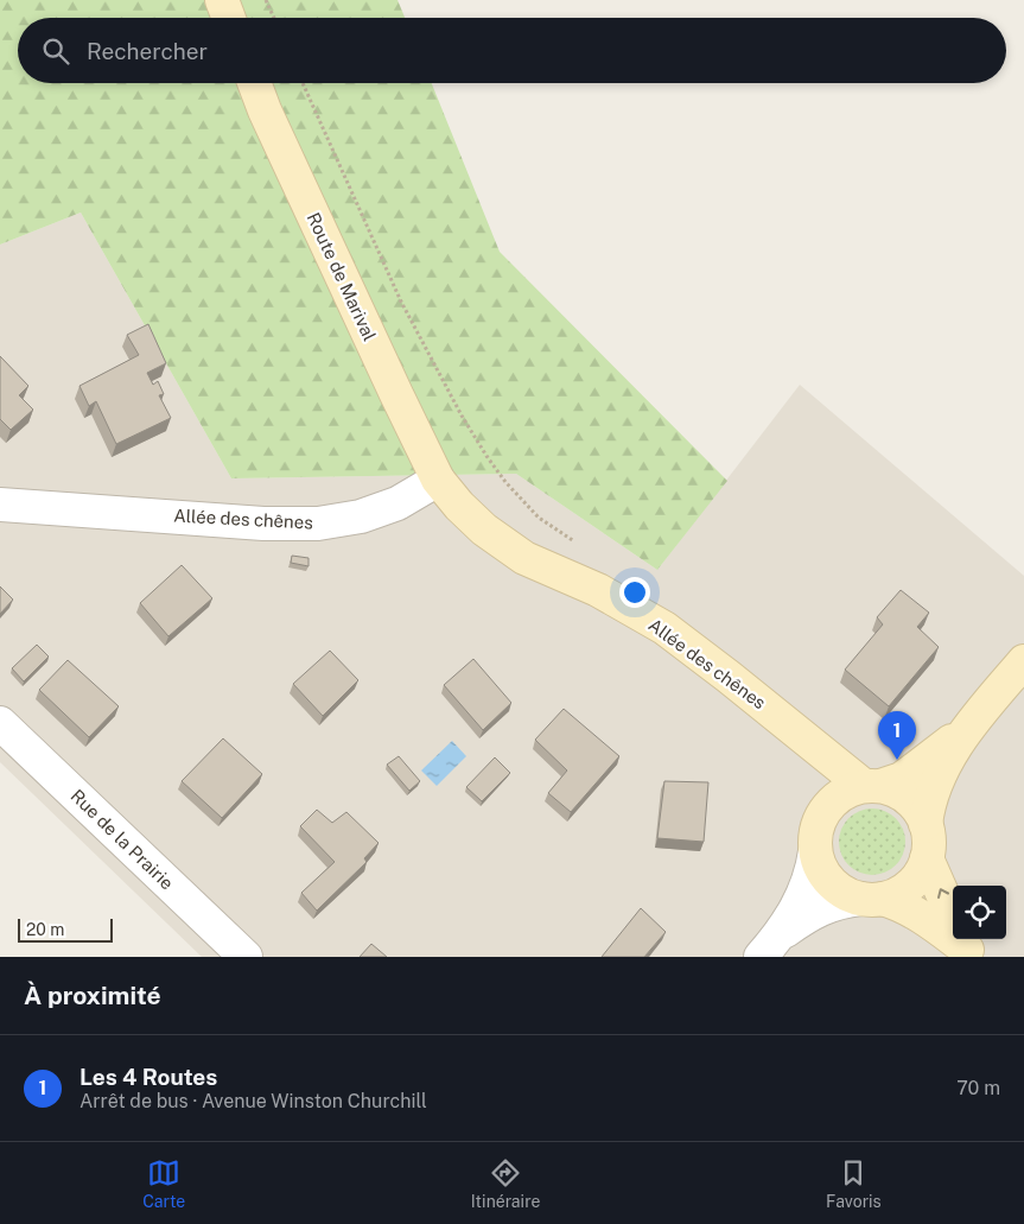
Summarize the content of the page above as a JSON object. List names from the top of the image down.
{
  "streets": {
    "main road": ["Route de Marival", "Allée des chênes"],
    "street": ["Rue de la Prairie"]
  },
  "crossings": [
    ["Route de Marival", "Allée des chênes"]
  ],
  "scale_bar": "20 m",
  "page": {
    "search": "Rechercher",
    "pins": "1",
    "scale": "20 m",
    "heading": "À proximité",
    "list": [
      {
        "mark": "1",
        "name": "Les 4 Routes",
        "note": "Arrêt de bus · Avenue Winston Churchill",
        "value": "70 m"
      }
    ],
    "nav": ["Carte", "Itinéraire", "Favoris"]
  }
}
